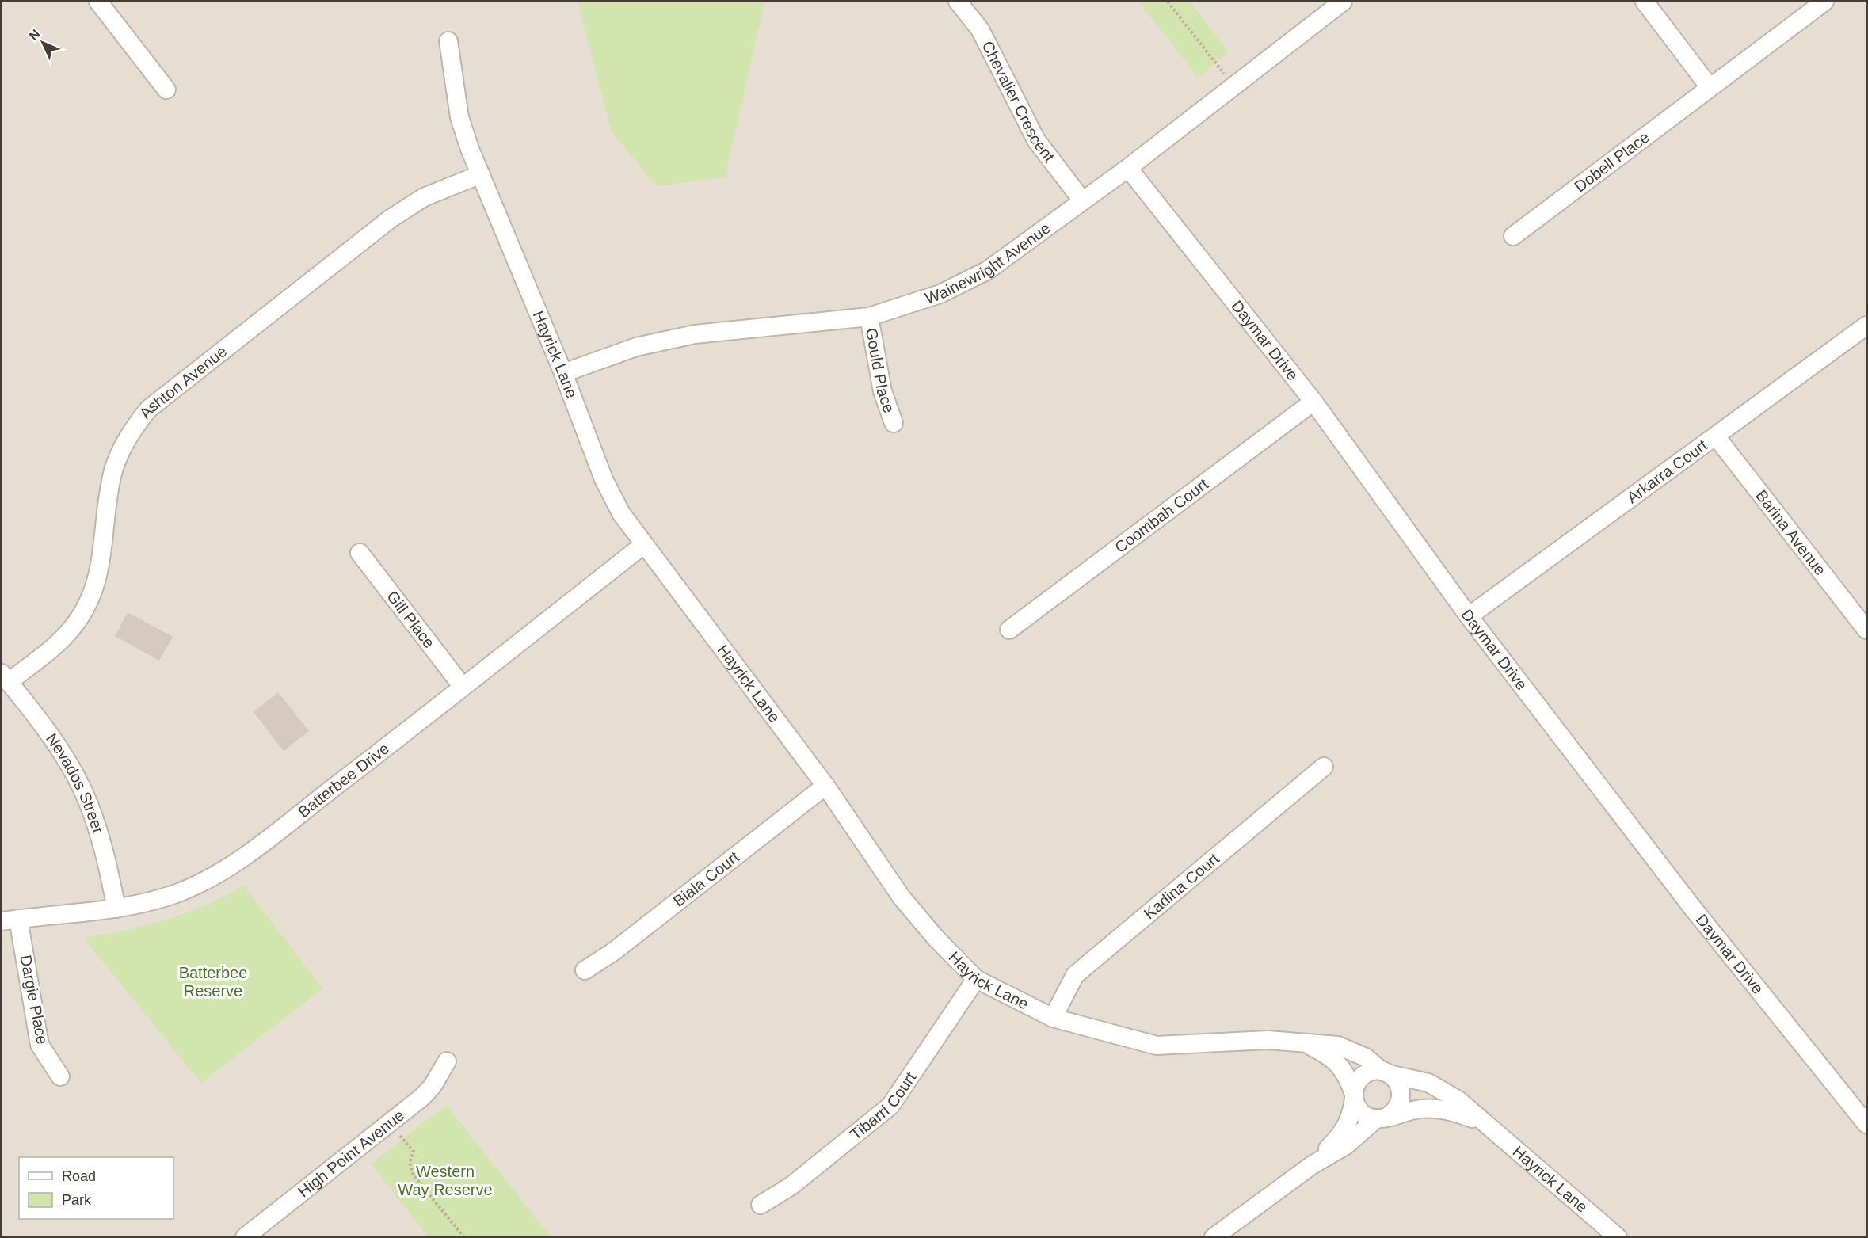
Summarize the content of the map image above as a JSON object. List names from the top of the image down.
{
  "streets": {
    "street": [
      "Chevalier Crescent",
      "Dobell Place",
      "Wainewright Avenue",
      "Daymar Drive",
      "Hayrick Lane",
      "Gould Place",
      "Ashton Avenue",
      "Arkarra Court",
      "Coombah Court",
      "Barina Avenue",
      "Gill Place",
      "Batterbee Drive",
      "Nevados Street",
      "Biala Court",
      "Kadina Court",
      "Dargie Place",
      "Tibarri Court",
      "High Point Avenue"
    ]
  },
  "crossings": [
    ["Chevalier Crescent", "Wainewright Avenue"],
    ["Wainewright Avenue", "Daymar Drive"],
    ["Wainewright Avenue", "Hayrick Lane"],
    ["Wainewright Avenue", "Gould Place"],
    ["Daymar Drive", "Arkarra Court"],
    ["Daymar Drive", "Coombah Court"],
    ["Hayrick Lane", "Ashton Avenue"],
    ["Hayrick Lane", "Batterbee Drive"],
    ["Hayrick Lane", "Biala Court"],
    ["Hayrick Lane", "Kadina Court"],
    ["Hayrick Lane", "Tibarri Court"],
    ["Ashton Avenue", "Nevados Street"],
    ["Arkarra Court", "Barina Avenue"],
    ["Gill Place", "Batterbee Drive"],
    ["Batterbee Drive", "Nevados Street"],
    ["Batterbee Drive", "Dargie Place"]
  ],
  "parks": ["Batterbee Reserve", "Western Way Reserve"],
  "legend": ["Road", "Park"],
  "north": "top left"
}
